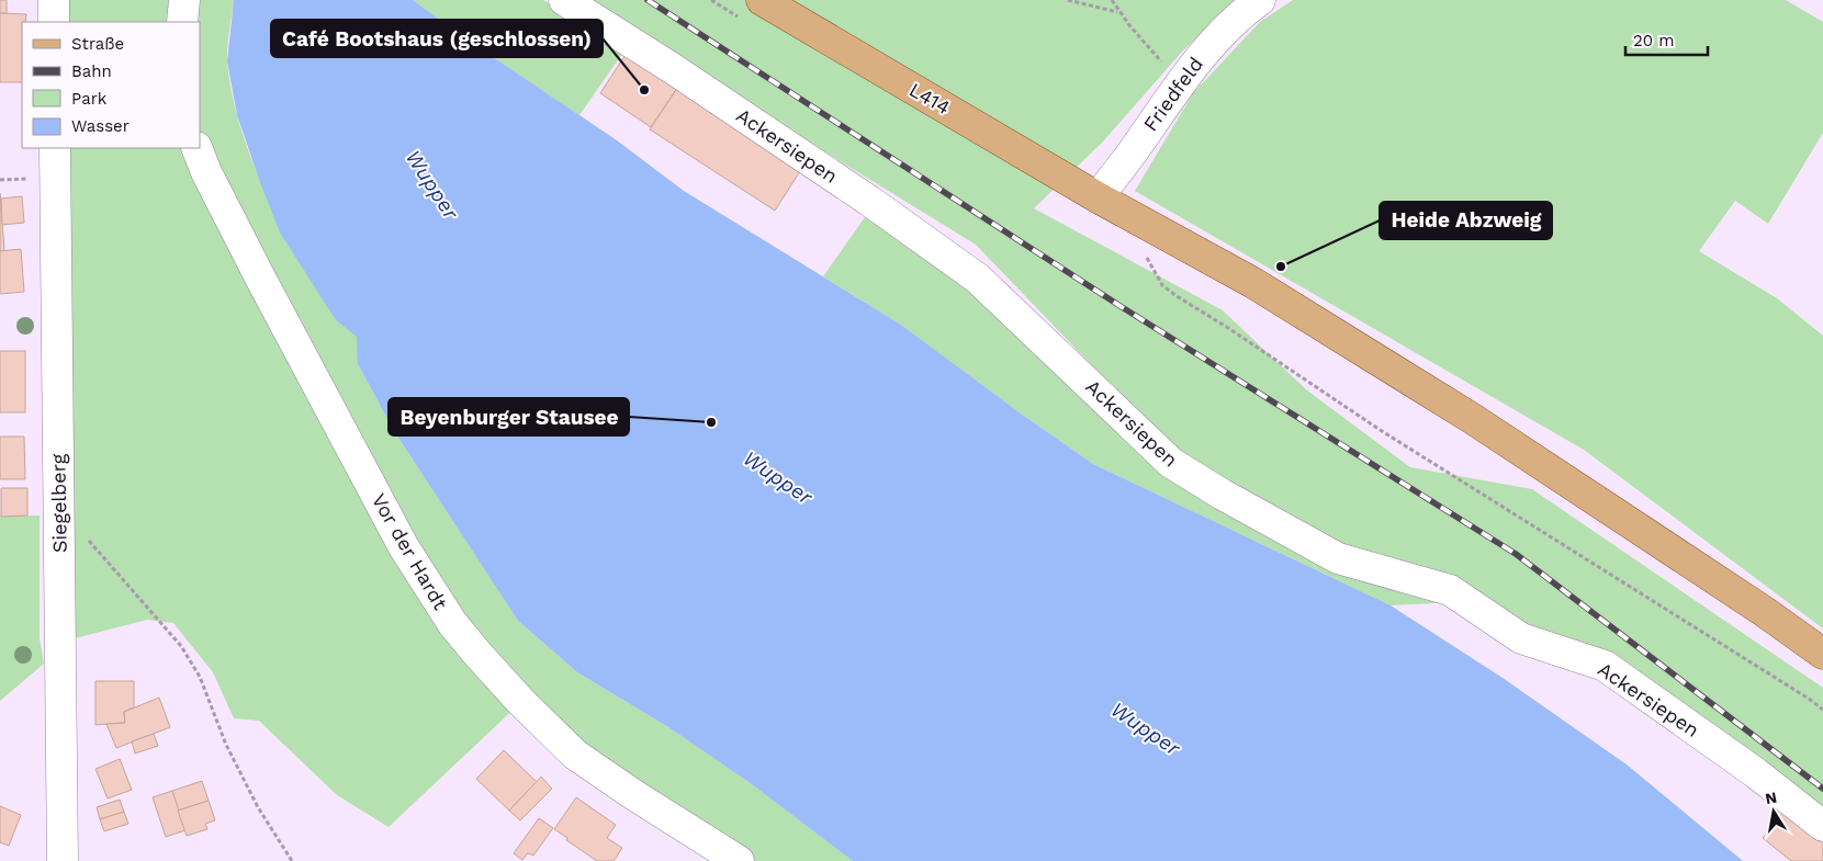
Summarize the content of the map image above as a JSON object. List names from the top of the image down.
{
  "streets": {
    "main road": ["L414"],
    "street": [
      "Friedfeld",
      "Ackersiepen",
      "Siegelberg",
      "Vor der Hardt"
    ]
  },
  "crossings": [
    ["Friedfeld", "L414"]
  ],
  "water": ["Wupper"],
  "places": ["Café Bootshaus (geschlossen)", "Heide Abzweig", "Beyenburger Stausee"],
  "legend": [
    "Straße",
    "Bahn",
    "Park",
    "Wasser"
  ],
  "scale_bar": "20 m",
  "north": "top"
}
